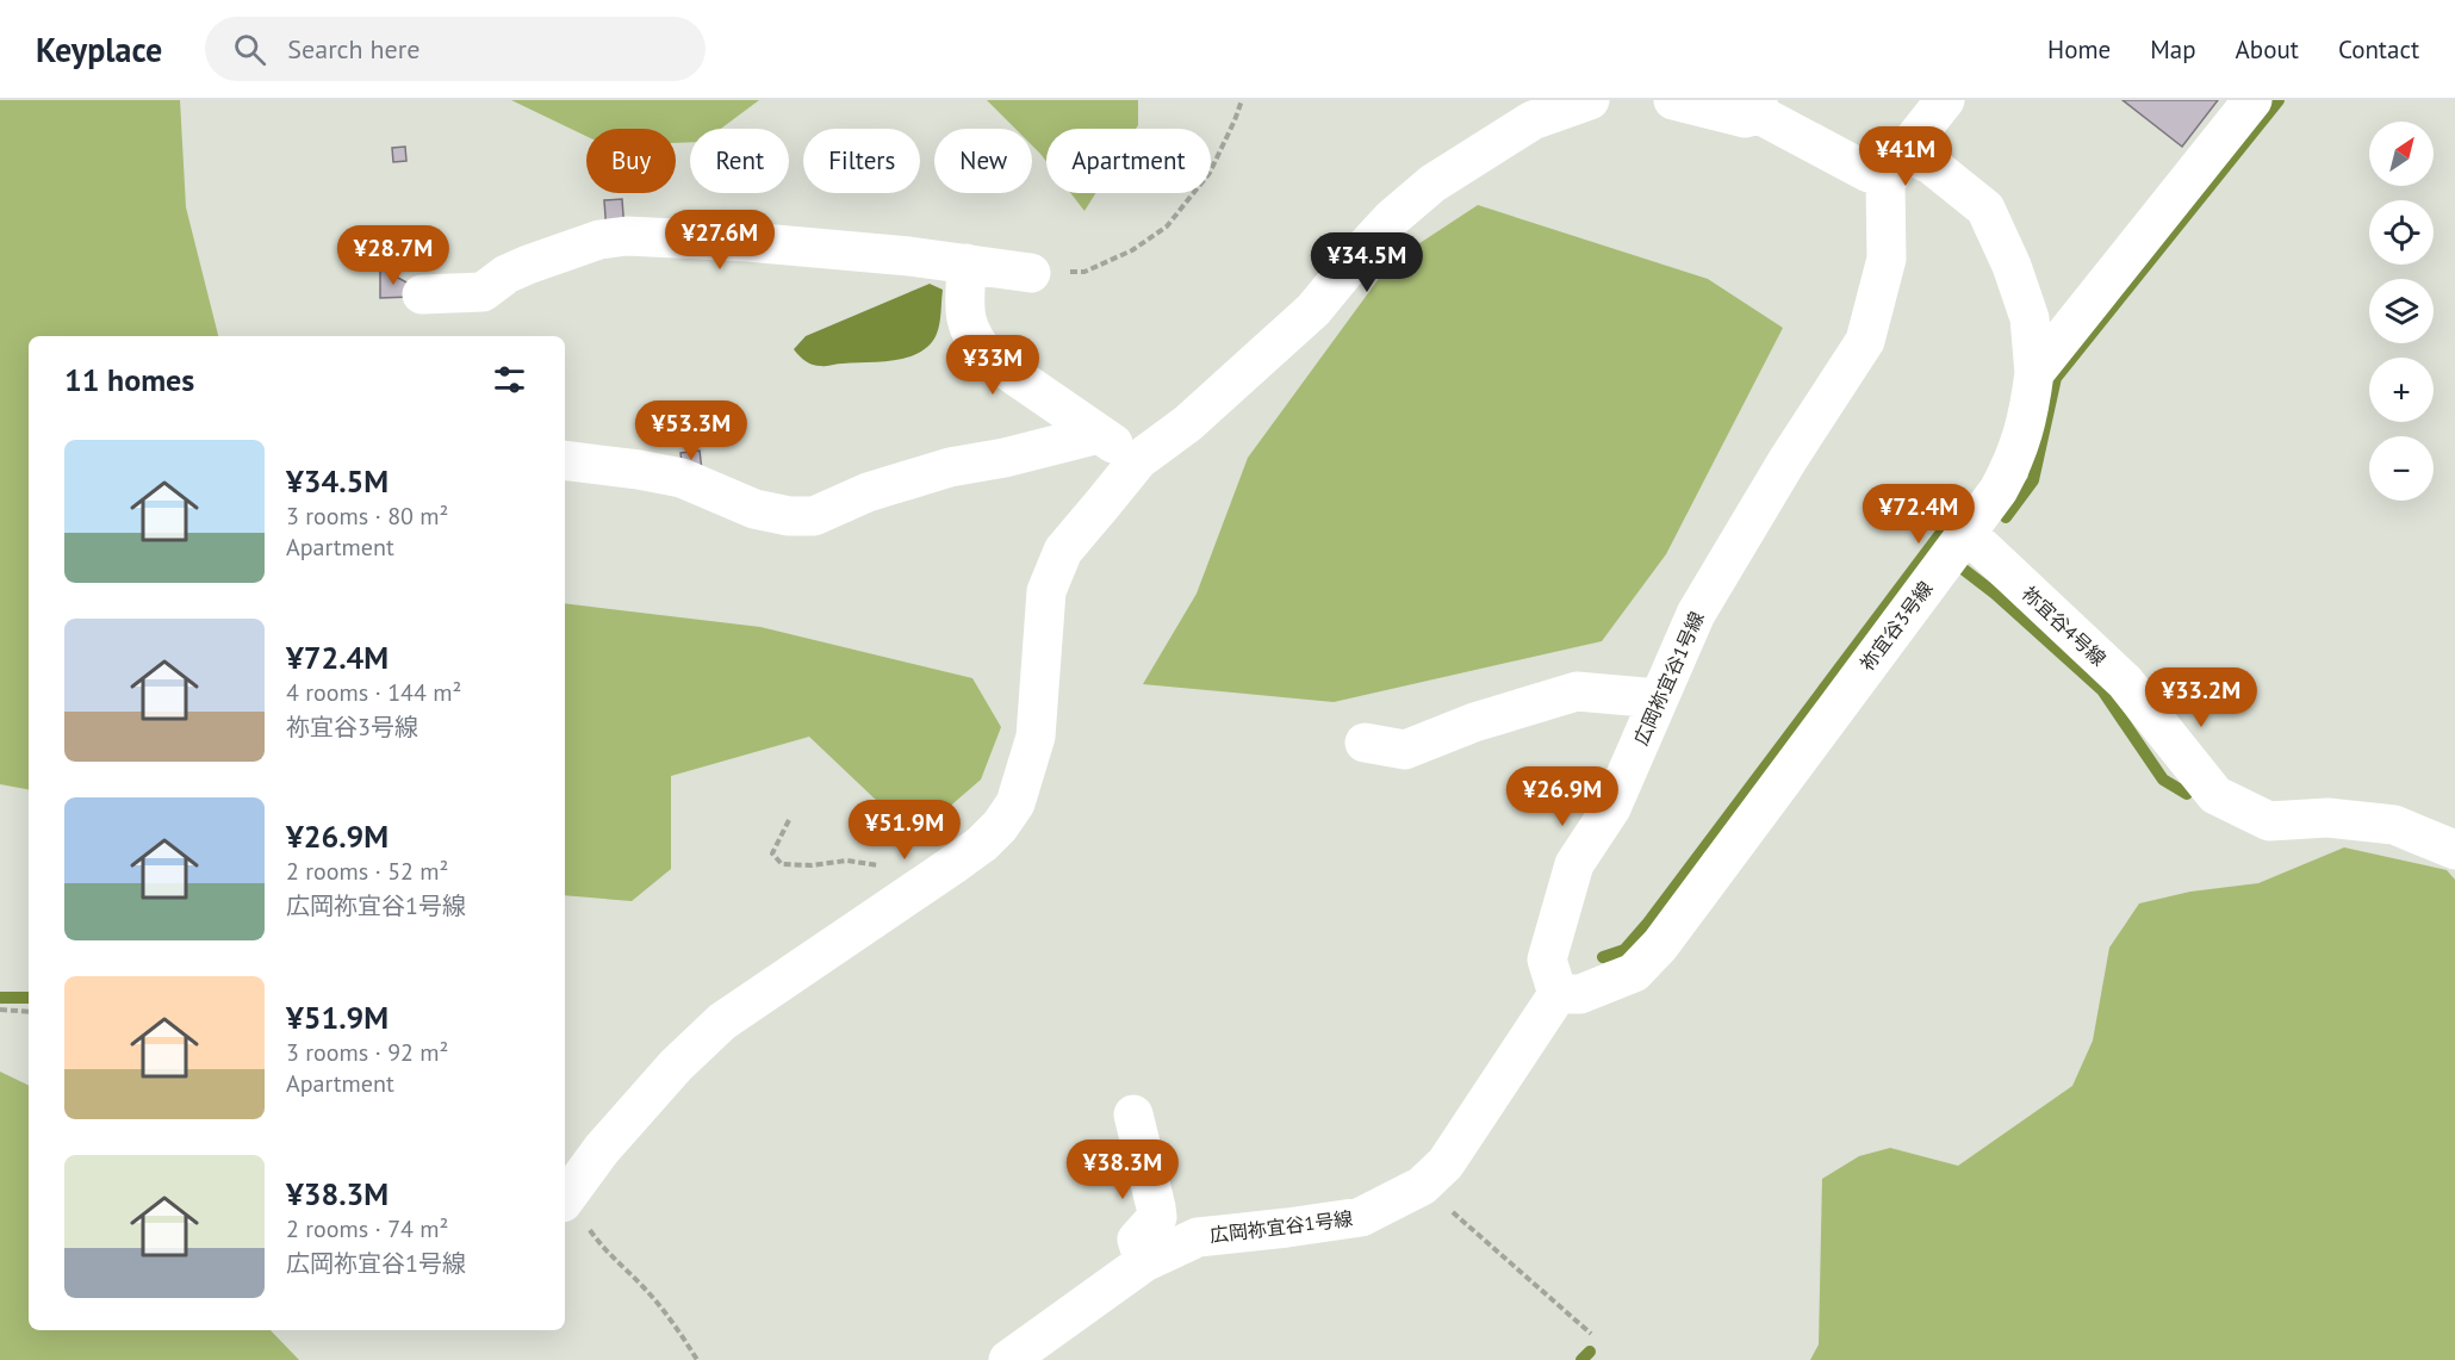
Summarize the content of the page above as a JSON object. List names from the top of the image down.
{
  "streets": {
    "street": ["祢宜谷3号線", "祢宜谷4号線", "広岡祢宜谷1号線"]
  },
  "crossings": [
    ["祢宜谷3号線", "祢宜谷4号線"],
    ["祢宜谷3号線", "広岡祢宜谷1号線"]
  ],
  "north": "top right",
  "page": {
    "header": "Keyplace",
    "search": "Search here",
    "nav": [
      "Home",
      "Map",
      "About",
      "Contact"
    ],
    "map_buttons": ["+", "−"],
    "price": [
      "¥41M",
      "¥27.6M",
      "¥28.7M",
      "¥34.5M",
      "¥33M",
      "¥53.3M",
      "¥72.4M",
      "¥33.2M",
      "¥26.9M",
      "¥51.9M",
      "¥38.3M"
    ],
    "chip": [
      "Buy",
      "Rent",
      "Filters",
      "New",
      "Apartment"
    ],
    "heading": "11 homes",
    "list": [
      {
        "name": "¥34.5M",
        "note": "3 rooms · 80 m² · Apartment"
      },
      {
        "name": "¥72.4M",
        "note": "4 rooms · 144 m² · 祢宜谷3号線"
      },
      {
        "name": "¥26.9M",
        "note": "2 rooms · 52 m² · 広岡祢宜谷1号線"
      },
      {
        "name": "¥51.9M",
        "note": "3 rooms · 92 m² · Apartment"
      },
      {
        "name": "¥38.3M",
        "note": "2 rooms · 74 m² · 広岡祢宜谷1号線"
      }
    ]
  }
}
